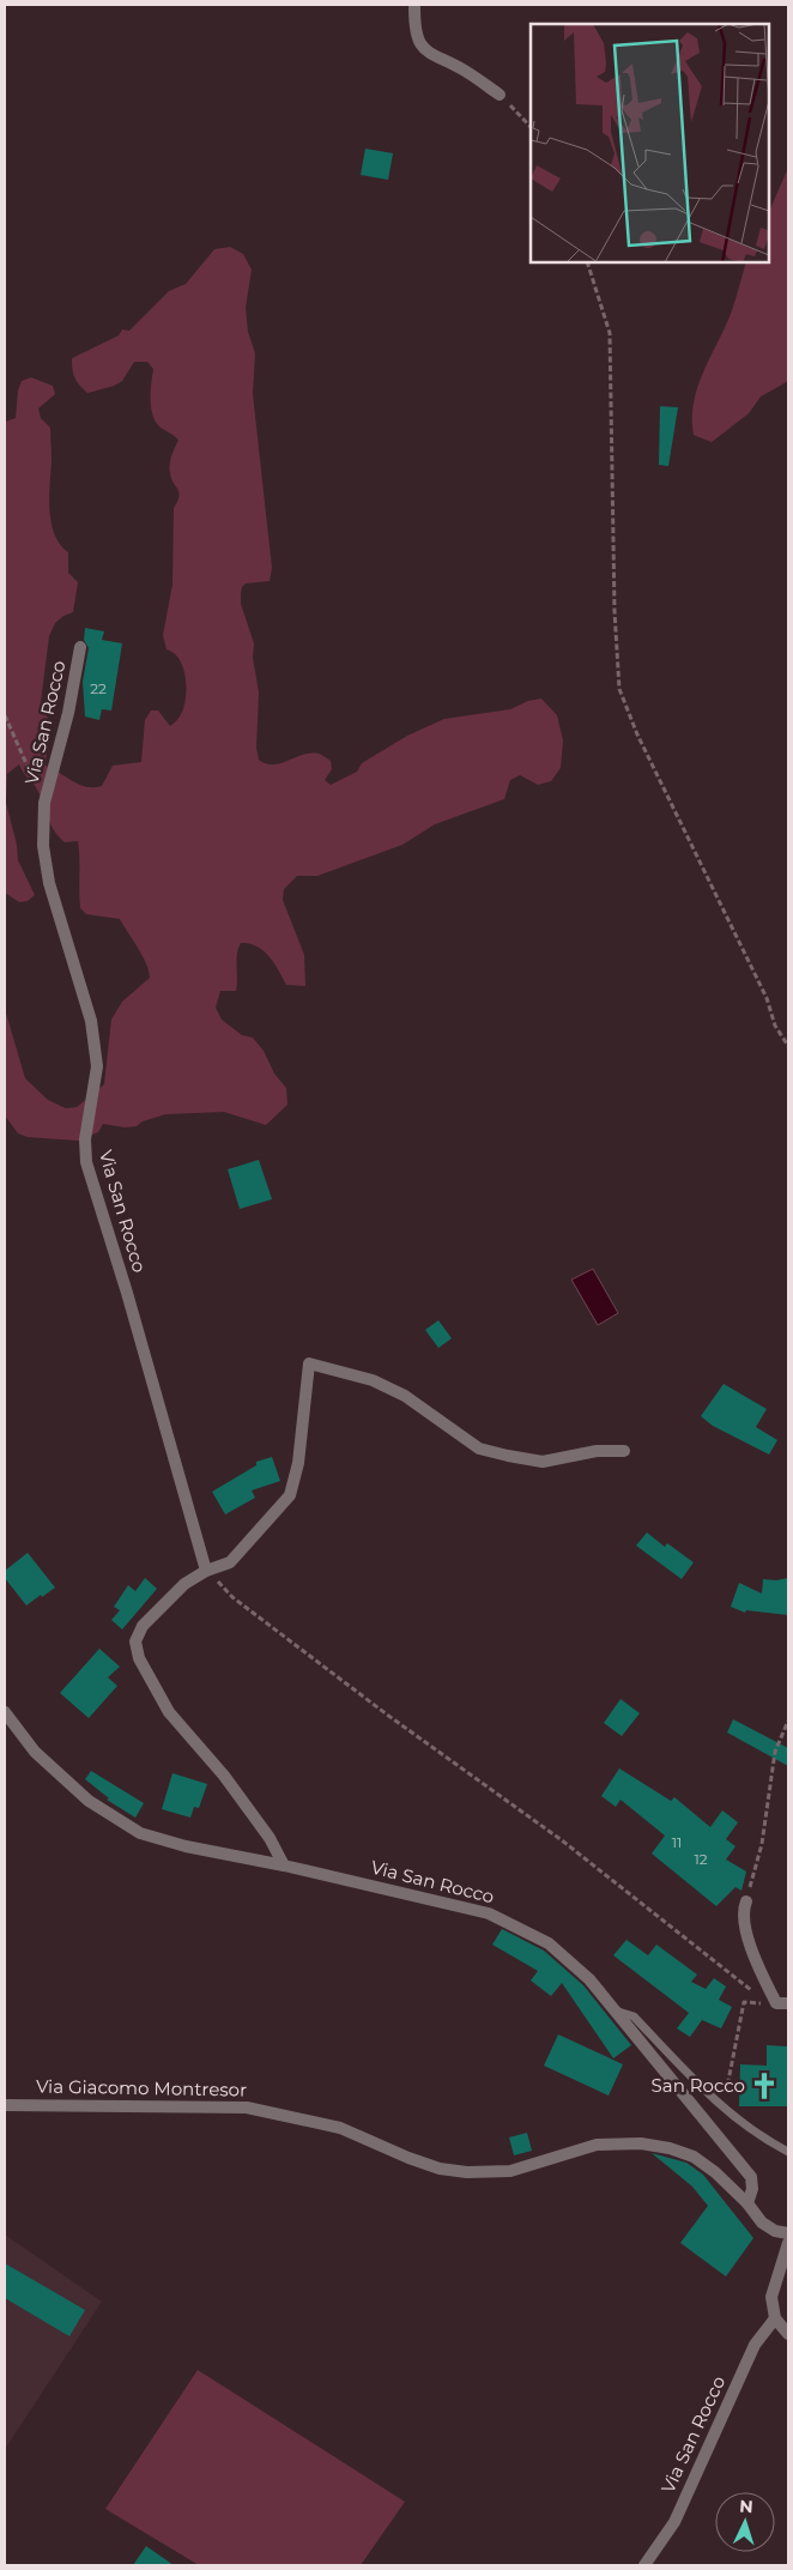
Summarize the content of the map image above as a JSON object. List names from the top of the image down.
{
  "streets": {
    "street": ["Via San Rocco", "Via Giacomo Montresor"]
  },
  "crossings": [
    ["Via San Rocco", "Via Giacomo Montresor"]
  ],
  "places": {
    "church": ["San Rocco"]
  },
  "house_numbers": ["22", "11", "12"],
  "north": "top"
}
